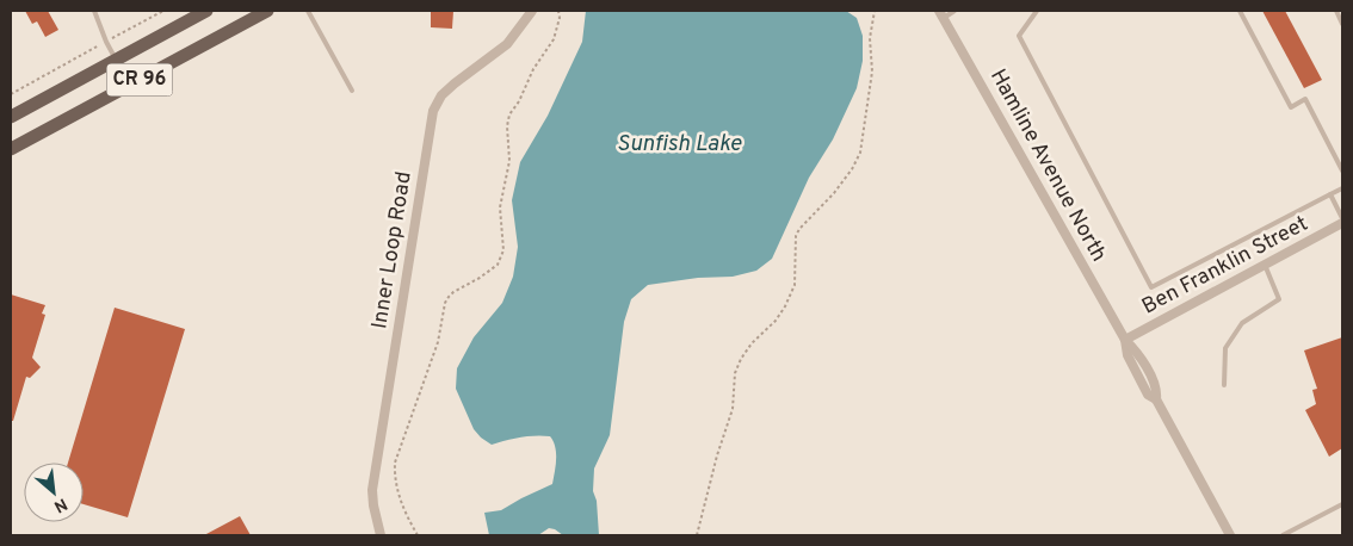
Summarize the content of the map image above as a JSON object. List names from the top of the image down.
{
  "streets": {
    "main road": ["CR 96"],
    "street": ["Hamline Avenue North", "Inner Loop Road", "Ben Franklin Street"]
  },
  "crossings": [
    ["Hamline Avenue North", "Ben Franklin Street"]
  ],
  "water": ["Sunfish Lake"],
  "north": "bottom right"
}
